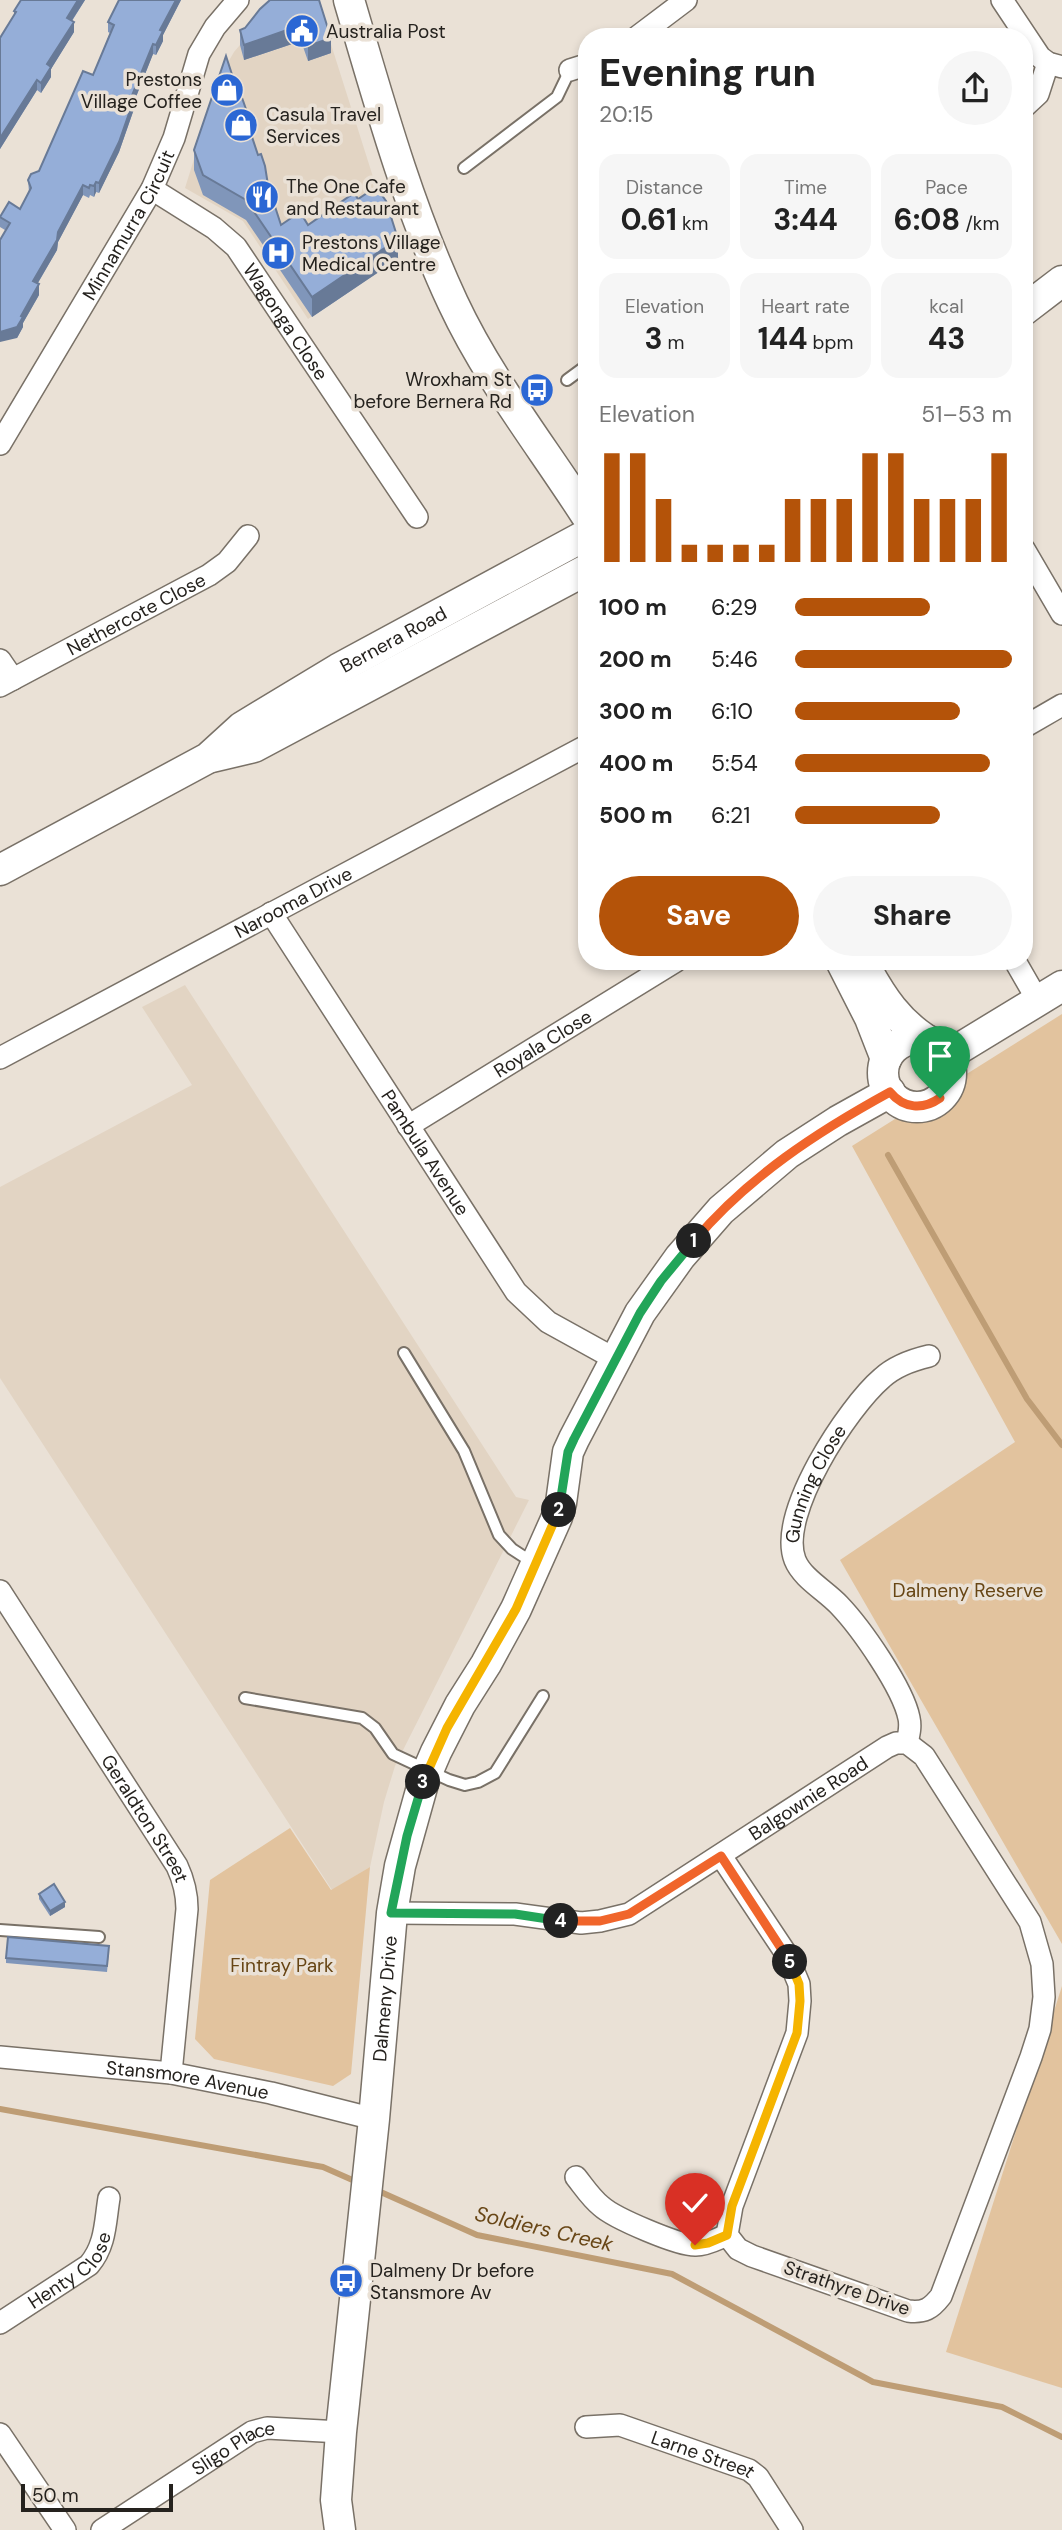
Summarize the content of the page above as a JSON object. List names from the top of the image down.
{
  "streets": {
    "street": [
      "Minnamurra Circuit",
      "Wagonga Close",
      "Nethercote Close",
      "Bernera Road",
      "Narooma Drive",
      "Royala Close",
      "Pambula Avenue",
      "Gunning Close",
      "Balgownie Road",
      "Geraldton Street",
      "Dalmeny Drive",
      "Stansmore Avenue",
      "Henty Close",
      "Strathyre Drive",
      "Sligo Place",
      "Larne Street"
    ]
  },
  "crossings": [
    ["Minnamurra Circuit", "Wagonga Close"],
    ["Narooma Drive", "Pambula Avenue"],
    ["Royala Close", "Pambula Avenue"],
    ["Pambula Avenue", "Dalmeny Drive"],
    ["Gunning Close", "Balgownie Road"],
    ["Gunning Close", "Strathyre Drive"],
    ["Balgownie Road", "Dalmeny Drive"],
    ["Balgownie Road", "Strathyre Drive"],
    ["Geraldton Street", "Stansmore Avenue"],
    ["Dalmeny Drive", "Stansmore Avenue"],
    ["Dalmeny Drive", "Sligo Place"]
  ],
  "water": ["Soldiers Creek"],
  "parks": ["Dalmeny Reserve", "Fintray Park"],
  "places": {
    "public building": ["Australia Post"],
    "shop": ["Prestons Village Coffee", "Casula Travel Services"],
    "restaurant": ["The One Cafe and Restaurant"],
    "hospital": ["Prestons Village Medical Centre"],
    "bus stop": ["Wroxham St before Bernera Rd", "Dalmeny Dr before Stansmore Av"]
  },
  "scale_bar": "50 m",
  "page": {
    "heading": ["Evening run", "20:15"],
    "stats": [
      ["Distance", "0.61 km"],
      ["Time", "3:44"],
      ["Pace", "6:08 /km"],
      ["Elevation", "3 m"],
      ["Heart rate", "144 bpm"],
      ["kcal", "43"]
    ],
    "chart": ["Elevation", "51–53 m"],
    "list": [
      {
        "name": "100 m",
        "note": "6:29"
      },
      {
        "name": "200 m",
        "note": "5:46"
      },
      {
        "name": "300 m",
        "note": "6:10"
      },
      {
        "name": "400 m",
        "note": "5:54"
      },
      {
        "name": "500 m",
        "note": "6:21"
      }
    ],
    "buttons": ["Save", "Share"],
    "pins": [
      "1",
      "2",
      "3",
      "4",
      "5"
    ],
    "scale": "50 m"
  }
}
